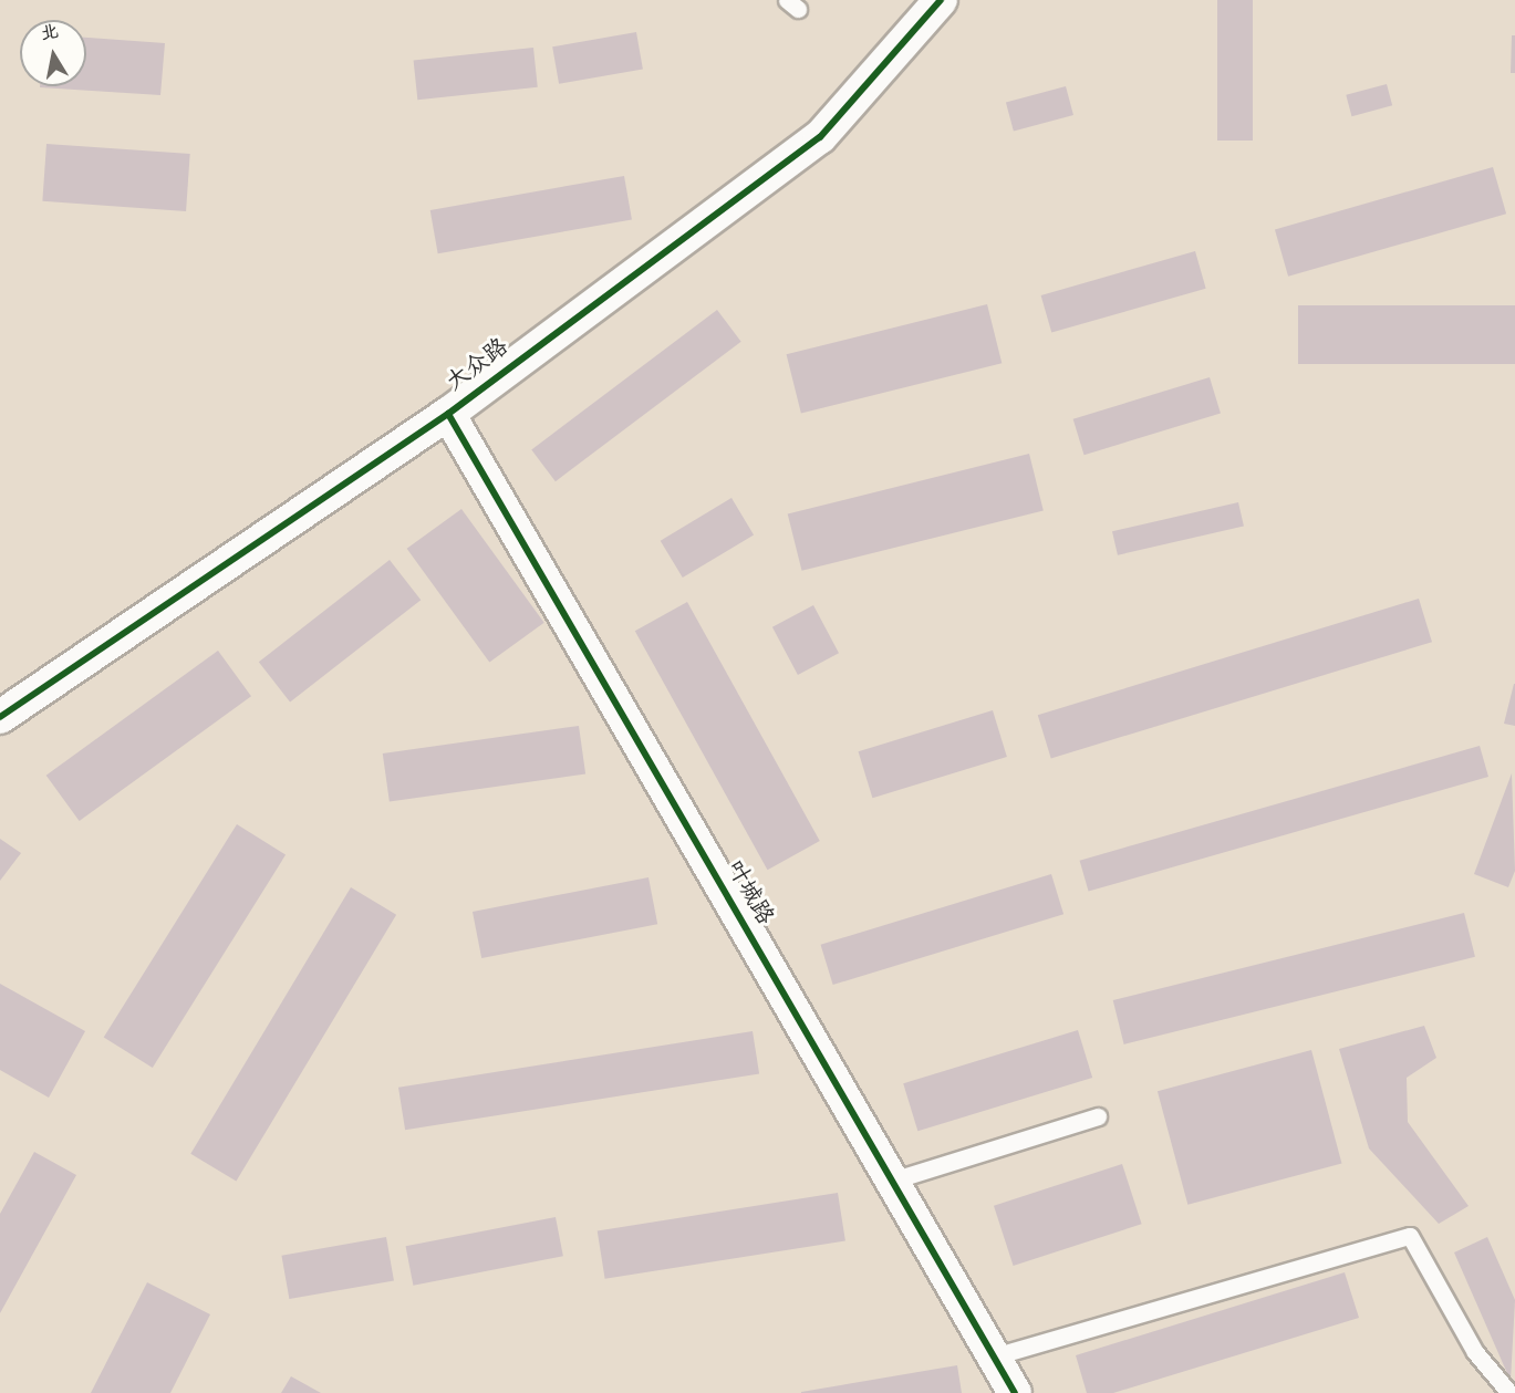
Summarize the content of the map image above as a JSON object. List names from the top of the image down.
{
  "streets": {
    "street": ["大众路", "叶城路"]
  },
  "crossings": [
    ["大众路", "叶城路"]
  ],
  "north": "top"
}
